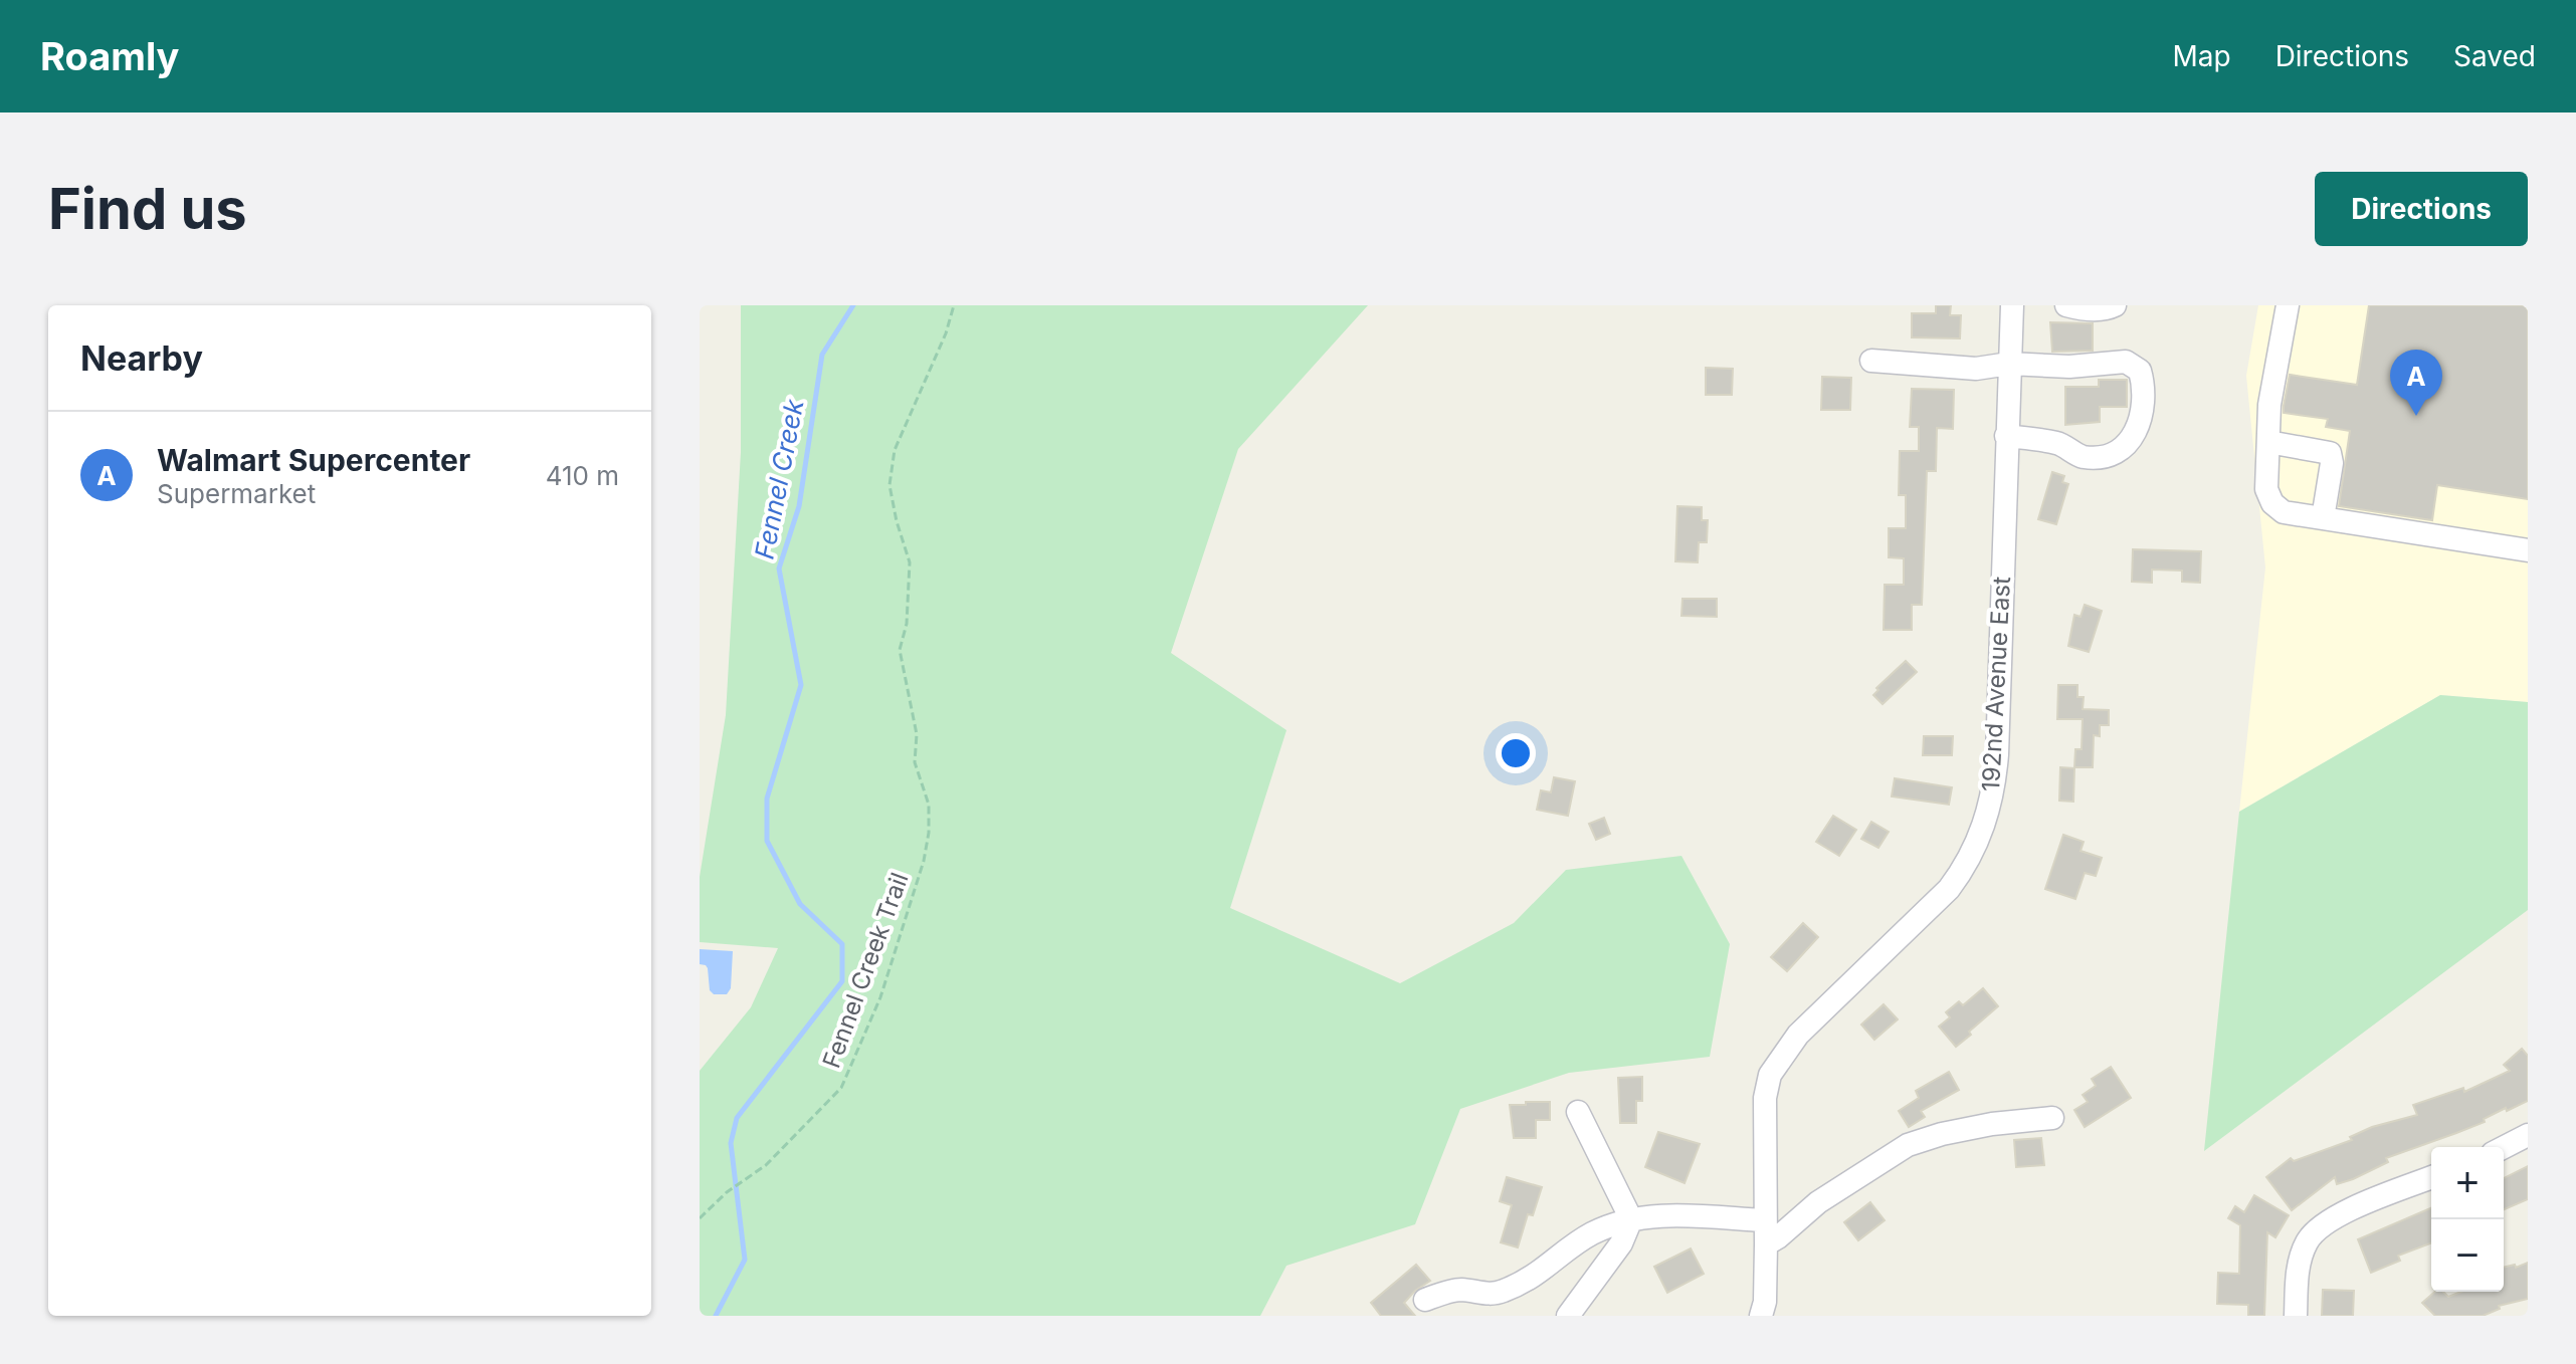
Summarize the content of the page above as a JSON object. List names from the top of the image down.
{
  "streets": {
    "street": ["192nd Avenue East"],
    "path": ["Fennel Creek Trail"]
  },
  "water": ["Fennel Creek"],
  "page": {
    "header": "Roamly",
    "nav": ["Map", "Directions", "Saved"],
    "buttons": "Directions",
    "title": "Find us",
    "heading": "Nearby",
    "pins": "A",
    "list": [
      {
        "mark": "A",
        "name": "Walmart Supercenter",
        "note": "Supermarket",
        "value": "410 m"
      }
    ],
    "map_buttons": ["+", "−"]
  }
}
